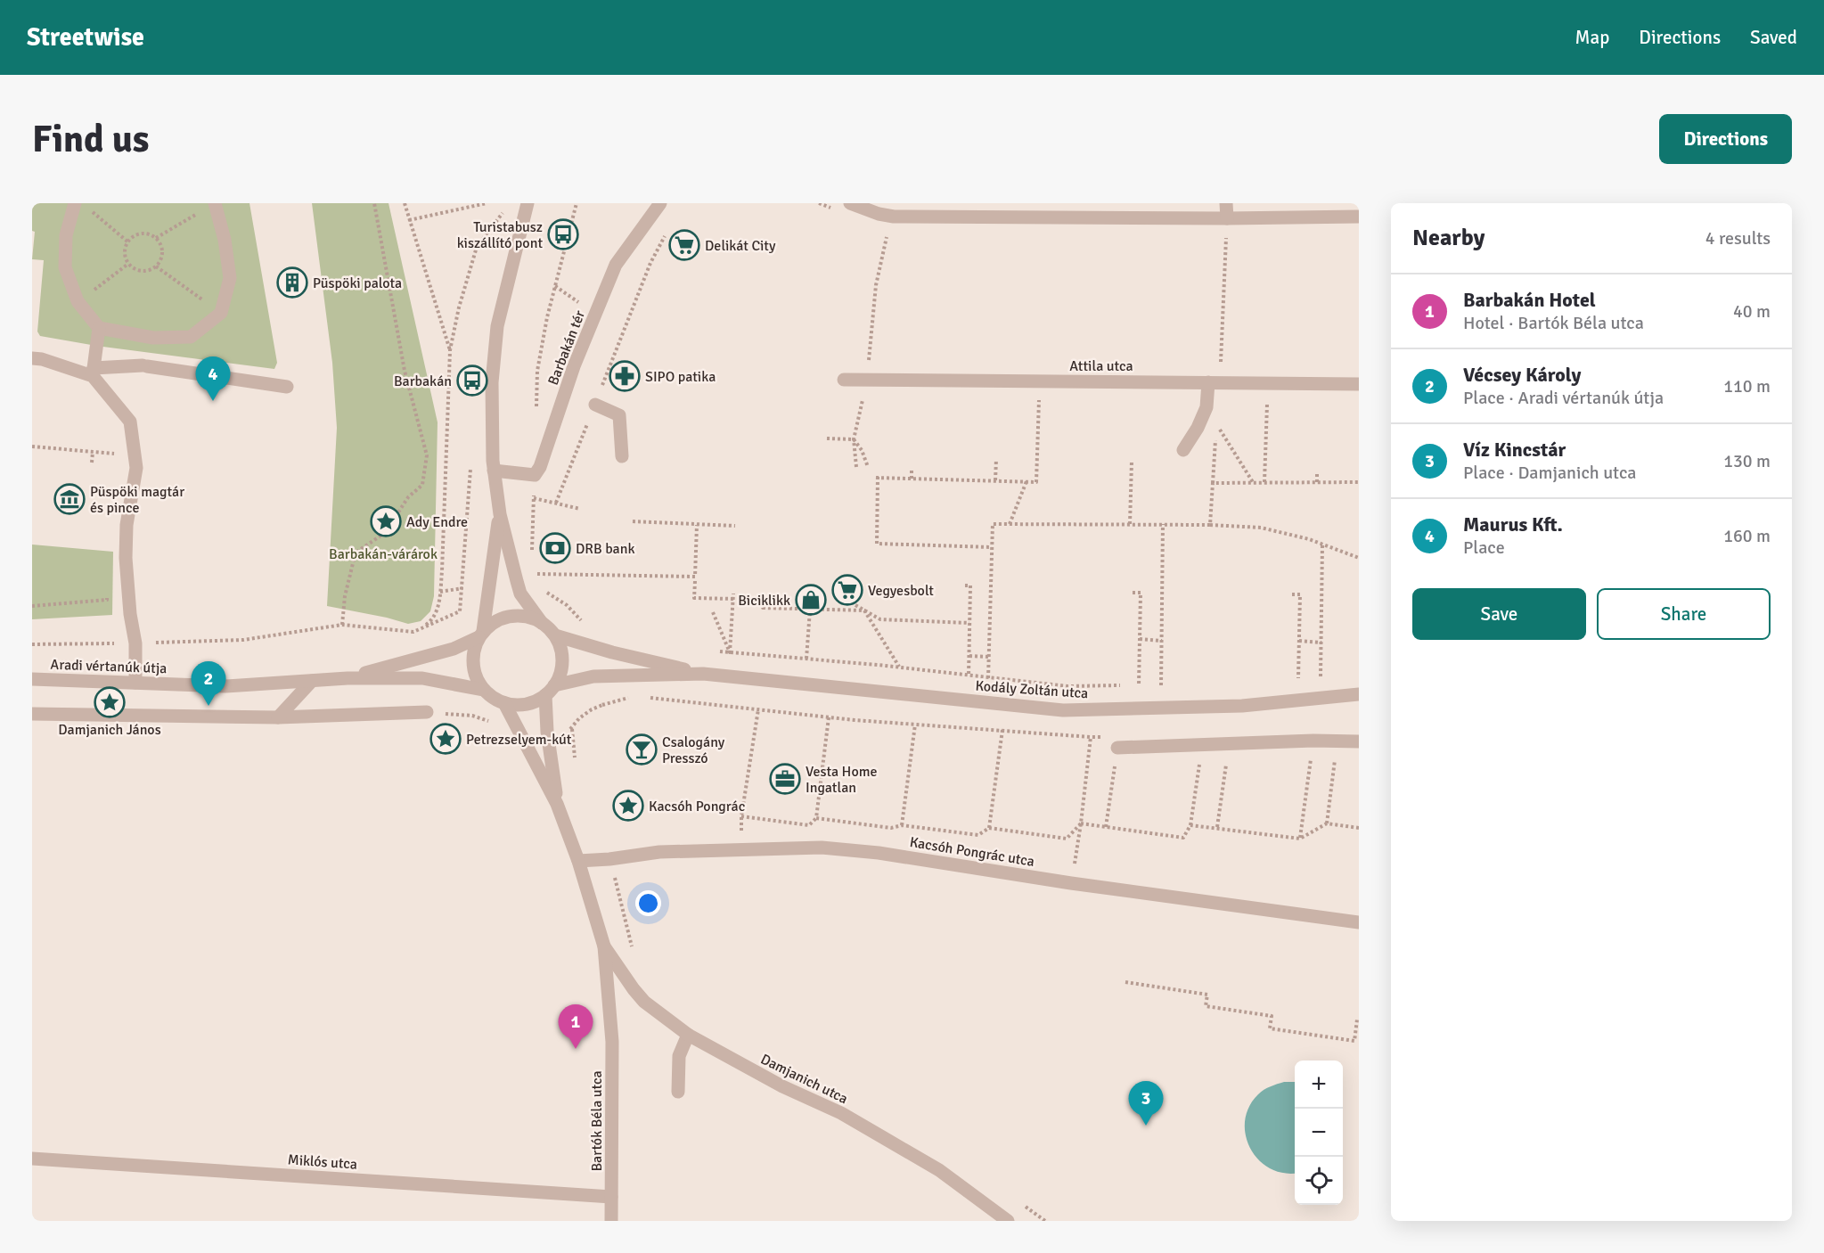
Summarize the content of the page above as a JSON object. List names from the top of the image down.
{
  "streets": {
    "street": [
      "Barbakán tér",
      "Attila utca",
      "Aradi vértanúk útja",
      "Kodály Zoltán utca",
      "Kacsóh Pongrác utca",
      "Damjanich utca",
      "Bartók Béla utca",
      "Miklós utca"
    ]
  },
  "crossings": [
    ["Aradi vértanúk útja", "Kodály Zoltán utca"],
    ["Aradi vértanúk útja", "Bartók Béla utca"],
    ["Kodály Zoltán utca", "Bartók Béla utca"],
    ["Kacsóh Pongrác utca", "Bartók Béla utca"],
    ["Damjanich utca", "Bartók Béla utca"],
    ["Bartók Béla utca", "Miklós utca"]
  ],
  "parks": ["Barbakán-várárok"],
  "places": {
    "bus stop": ["Turistabusz kiszállító pont", "Barbakán"],
    "supermarket": ["Delikát City", "Vegyesbolt"],
    "building": ["Püspöki palota"],
    "pharmacy": ["SIPO patika"],
    "museum": ["Püspöki magtár és pince"],
    "place": [
      "Ady Endre",
      "Damjanich János",
      "Petrezselyem-kút",
      "Kacsóh Pongrác"
    ],
    "bank": ["DRB bank"],
    "shop": ["Biciklikk"],
    "bar": ["Csalogány Presszó"],
    "office": ["Vesta Home Ingatlan"]
  },
  "page": {
    "header": "Streetwise",
    "nav": ["Map", "Directions", "Saved"],
    "buttons": [
      "Directions",
      ["Save", "Share"]
    ],
    "title": "Find us",
    "heading": ["Nearby", "4 results"],
    "list": [
      {
        "mark": "1",
        "name": "Barbakán Hotel",
        "note": "Hotel · Bartók Béla utca",
        "value": "40 m"
      },
      {
        "mark": "2",
        "name": "Vécsey Károly",
        "note": "Place · Aradi vértanúk útja",
        "value": "110 m"
      },
      {
        "mark": "3",
        "name": "Víz Kincstár",
        "note": "Place · Damjanich utca",
        "value": "130 m"
      },
      {
        "mark": "4",
        "name": "Maurus Kft.",
        "note": "Place",
        "value": "160 m"
      }
    ],
    "pins": [
      "4",
      "2",
      "1",
      "3"
    ],
    "map_buttons": ["+", "−"]
  }
}
